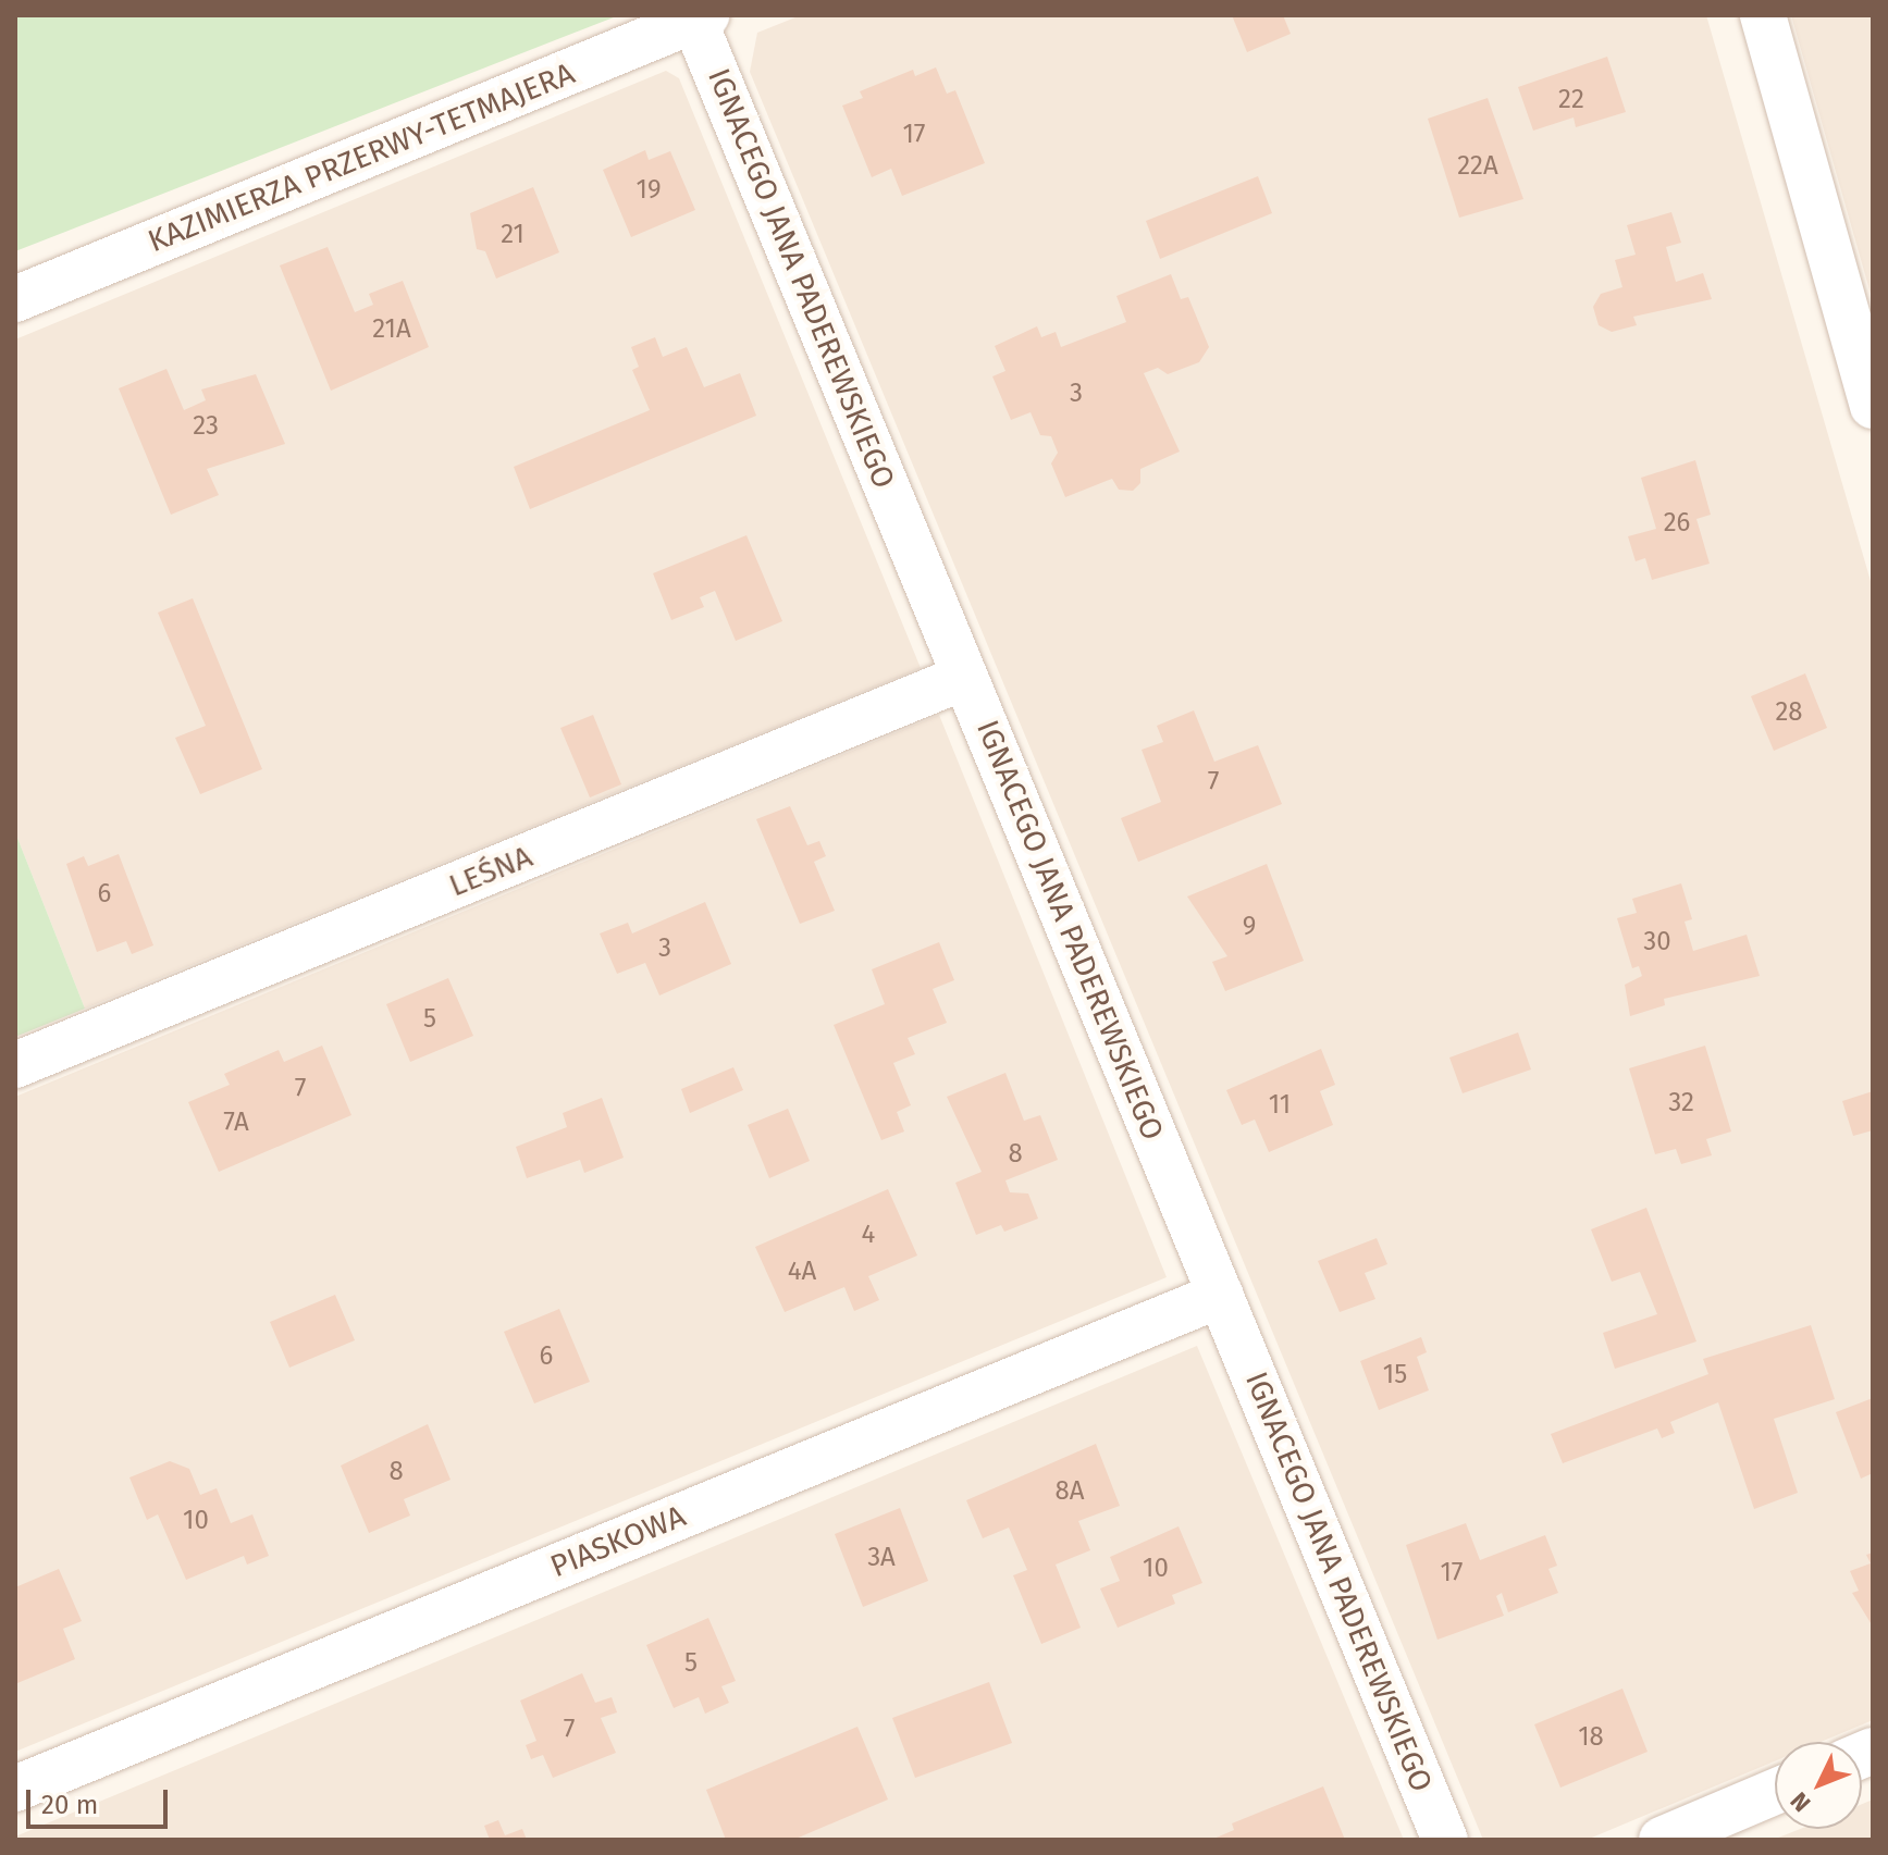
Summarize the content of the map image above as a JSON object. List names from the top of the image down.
{
  "streets": {
    "street": [
      "KAZIMIERZA PRZERWY-TETMAJERA",
      "IGNACEGO JANA PADEREWSKIEGO",
      "LEŚNA",
      "PIASKOWA"
    ]
  },
  "crossings": [
    ["KAZIMIERZA PRZERWY-TETMAJERA", "IGNACEGO JANA PADEREWSKIEGO"],
    ["IGNACEGO JANA PADEREWSKIEGO", "LEŚNA"],
    ["IGNACEGO JANA PADEREWSKIEGO", "PIASKOWA"]
  ],
  "house_numbers": [
    "22",
    "17",
    "22A",
    "19",
    "21",
    "21A",
    "3",
    "23",
    "26",
    "28",
    "7",
    "6",
    "9",
    "30",
    "3",
    "5",
    "7",
    "32",
    "11",
    "7A",
    "8",
    "4",
    "4A",
    "6",
    "15",
    "8",
    "8A",
    "10",
    "3A",
    "10",
    "17",
    "5",
    "7",
    "18"
  ],
  "scale_bar": "20 m",
  "north": "bottom left"
}
